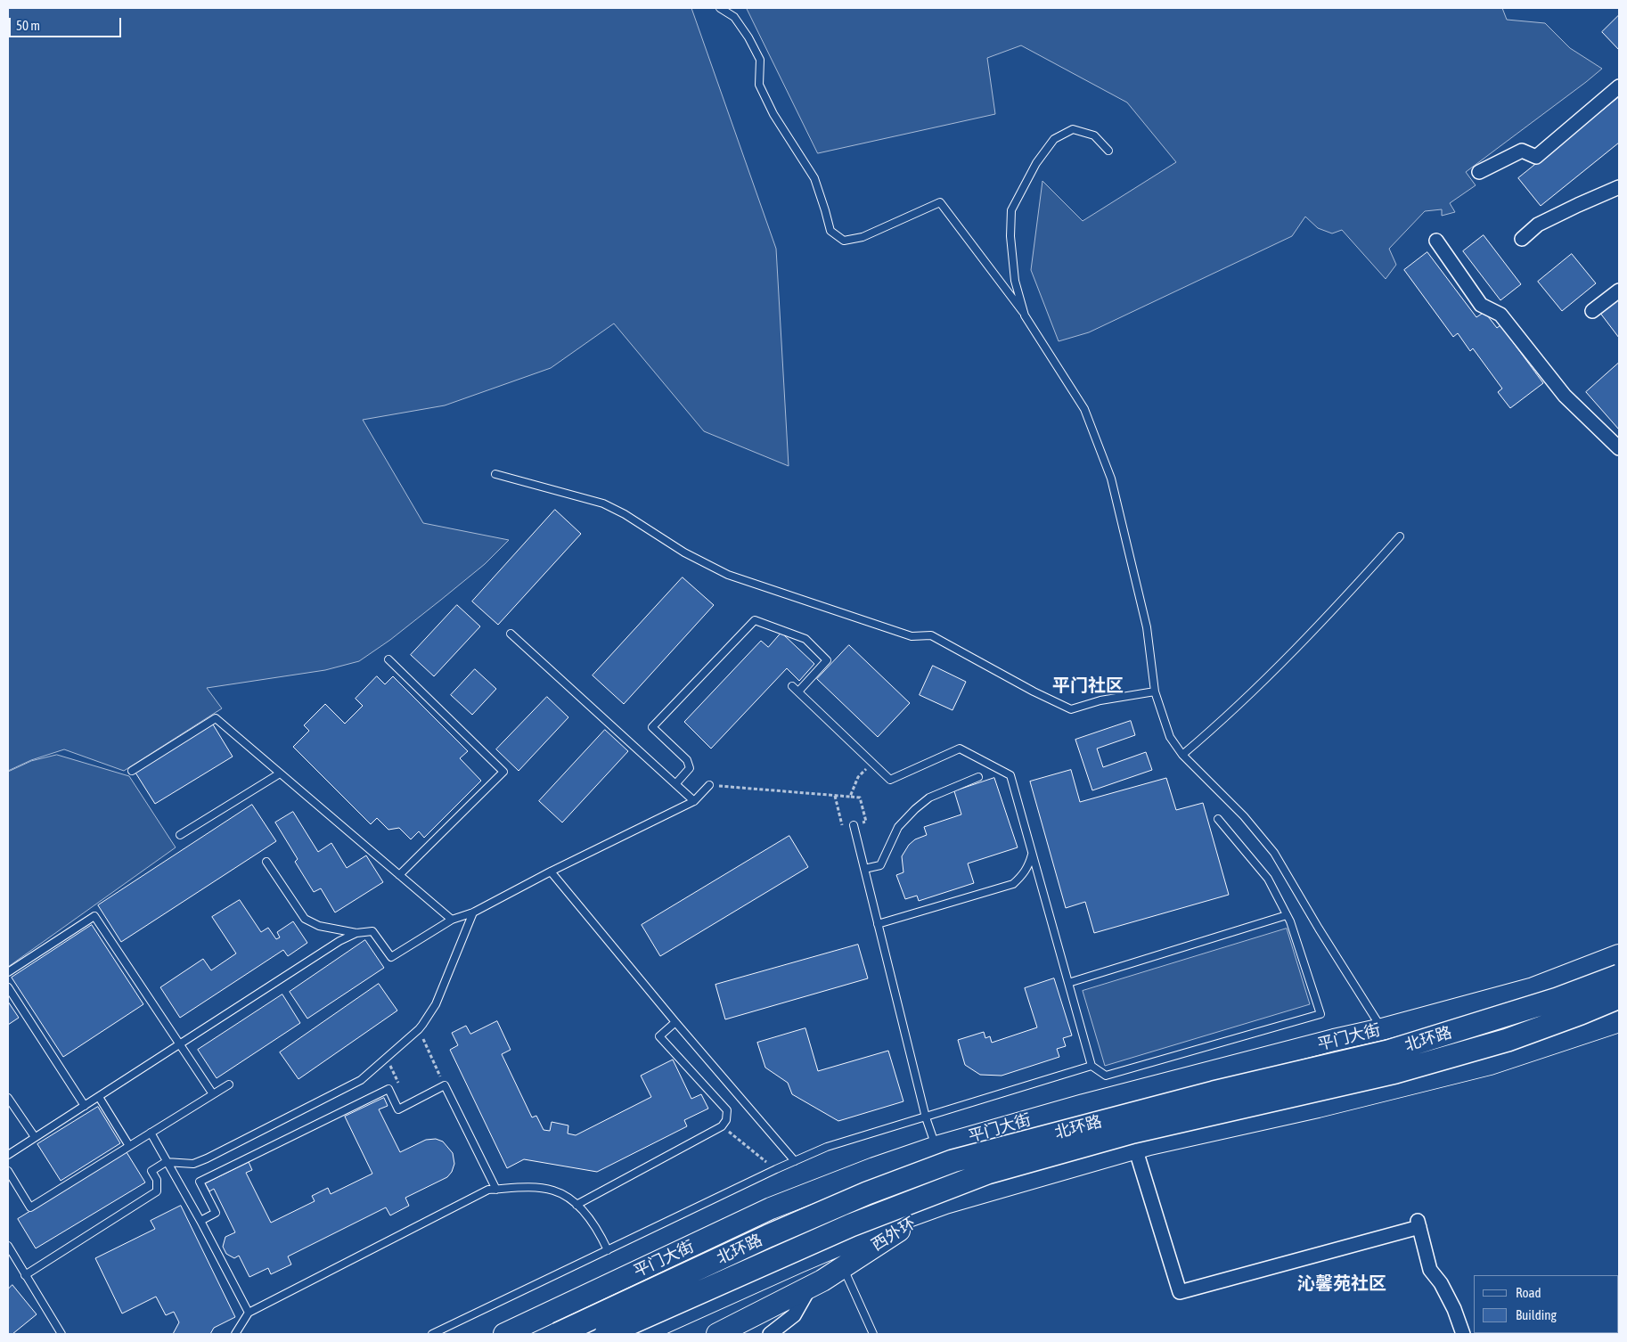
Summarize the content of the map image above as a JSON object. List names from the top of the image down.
{
  "streets": {
    "highway": ["北环路"],
    "main road": ["平门大街", "西外环"]
  },
  "districts": ["平门社区", "沁馨苑社区"],
  "legend": ["Road", "Building"],
  "scale_bar": "50 m"
}
